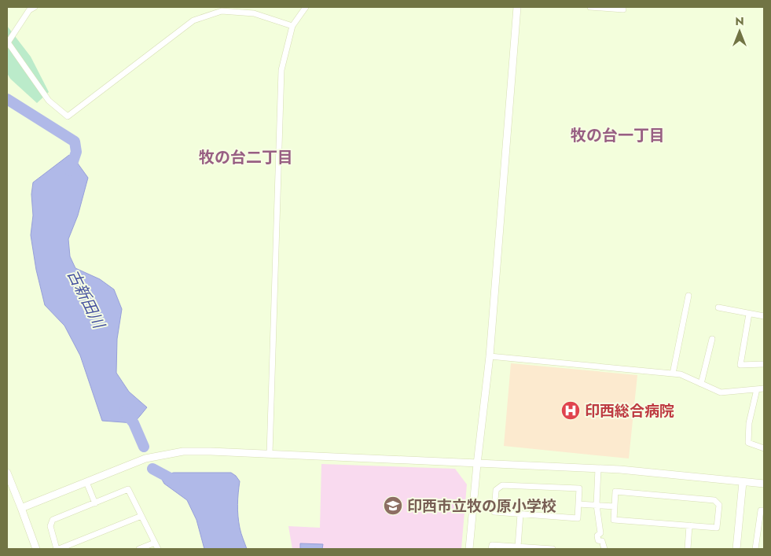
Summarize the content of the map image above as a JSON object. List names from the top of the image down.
{
  "districts": ["牧の台一丁目", "牧の台二丁目"],
  "water": ["古新田川"],
  "places": {
    "hospital": ["印西総合病院"],
    "school or university": ["印西市立牧の原小学校"]
  },
  "north": "top"
}
